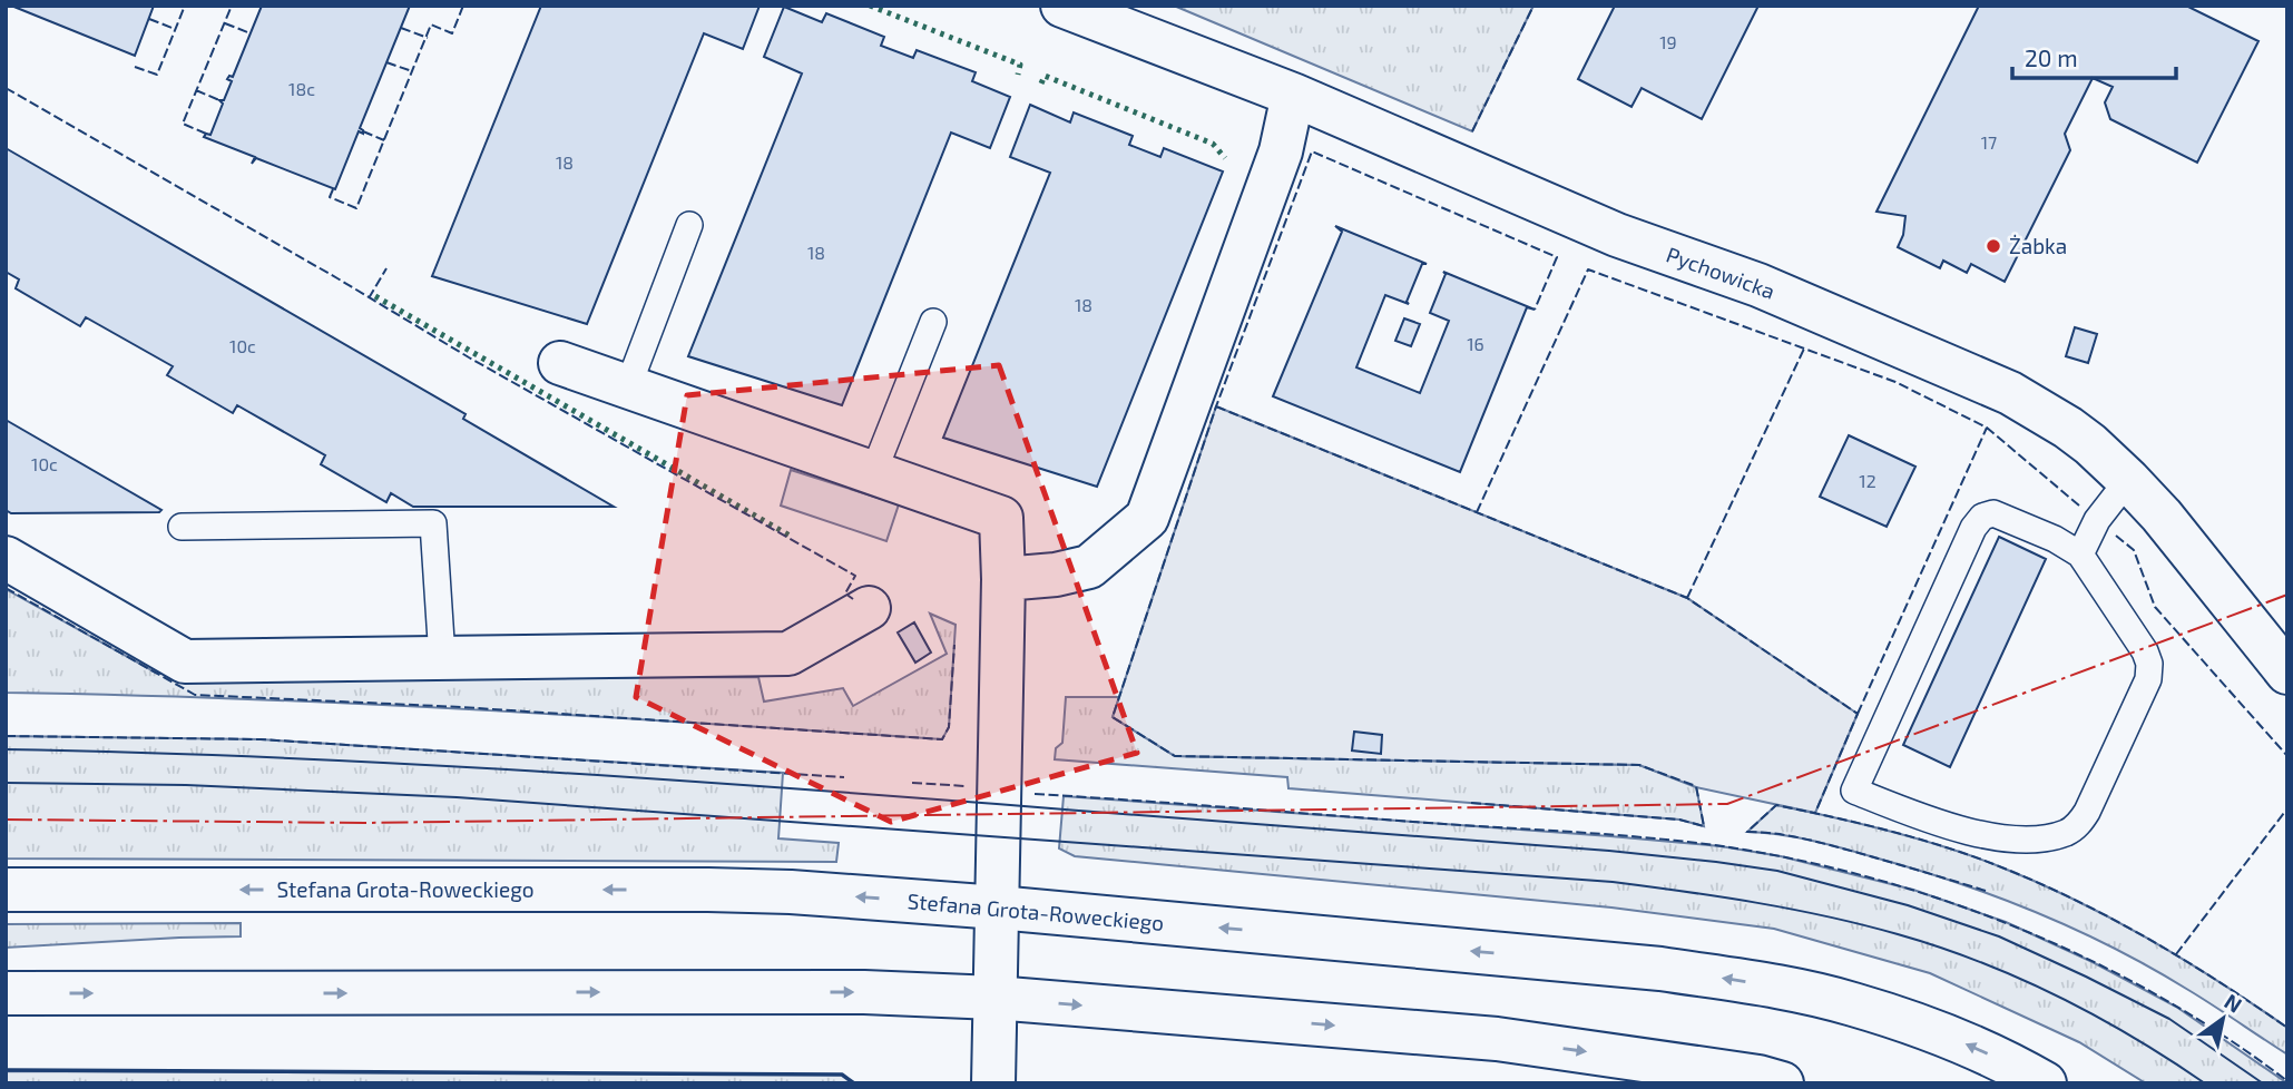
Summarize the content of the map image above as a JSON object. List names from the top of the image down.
{
  "streets": {
    "street": ["Pychowicka", "Stefana Grota-Roweckiego"]
  },
  "places": ["Żabka"],
  "house_numbers": [
    "19",
    "18c",
    "17",
    "18",
    "18",
    "18",
    "16",
    "10c",
    "10c",
    "12"
  ],
  "scale_bar": "20 m",
  "north": "top right"
}
